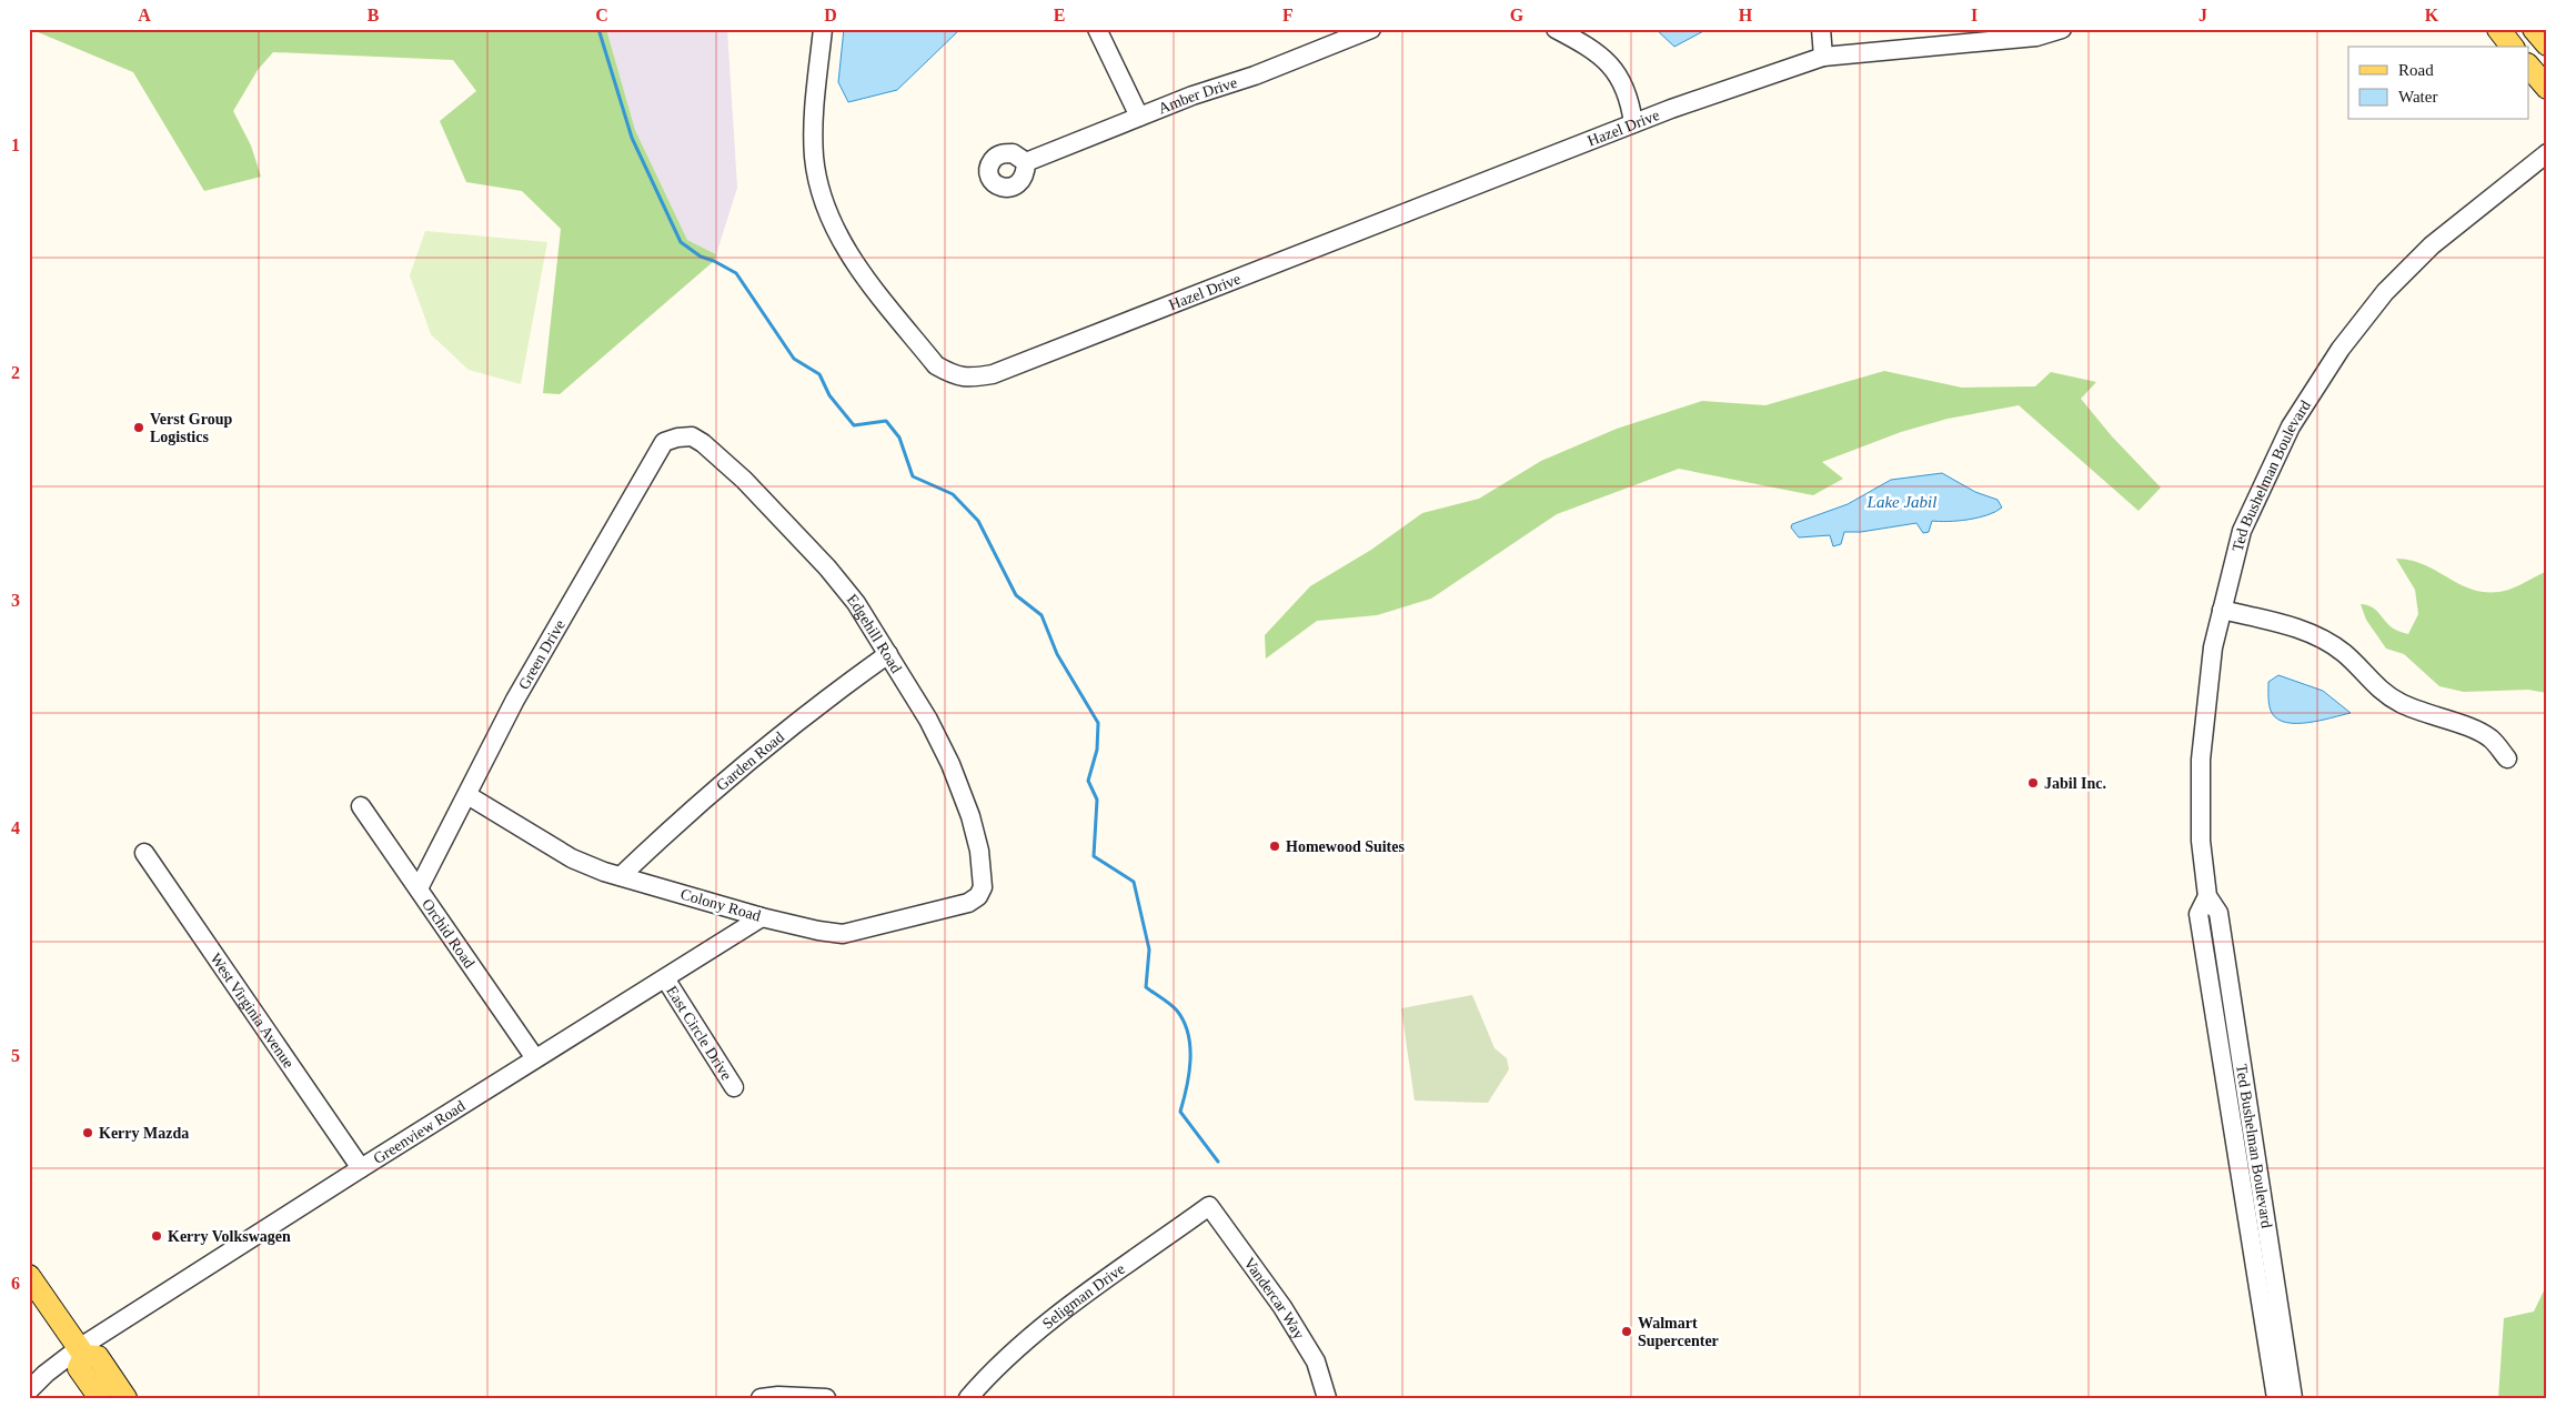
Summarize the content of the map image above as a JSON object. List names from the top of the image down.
{
  "streets": {
    "street": [
      "Amber Drive",
      "Hazel Drive",
      "Ted Bushelman Boulevard",
      "Edgehill Road",
      "Green Drive",
      "Garden Road",
      "Colony Road",
      "Orchid Road",
      "West Virginia Avenue",
      "East Circle Drive",
      "Greenview Road",
      "Seligman Drive",
      "Vandercar Way"
    ]
  },
  "crossings": [
    ["Edgehill Road", "Green Drive"],
    ["Edgehill Road", "Garden Road"],
    ["Edgehill Road", "Colony Road"],
    ["Green Drive", "Colony Road"],
    ["Green Drive", "Orchid Road"],
    ["Garden Road", "Colony Road"],
    ["Colony Road", "Greenview Road"],
    ["Orchid Road", "Greenview Road"],
    ["West Virginia Avenue", "Greenview Road"],
    ["East Circle Drive", "Greenview Road"],
    ["Seligman Drive", "Vandercar Way"]
  ],
  "water": ["Lake Jabil"],
  "places": [
    "Verst Group Logistics",
    "Jabil Inc.",
    "Homewood Suites",
    "Kerry Mazda",
    "Kerry Volkswagen",
    "Walmart Supercenter"
  ],
  "legend": ["Road", "Water"],
  "grid": {
    "columns": [
      "A",
      "B",
      "C",
      "D",
      "E",
      "F",
      "G",
      "H",
      "I",
      "J",
      "K"
    ],
    "rows": [
      "1",
      "2",
      "3",
      "4",
      "5",
      "6"
    ]
  }
}
